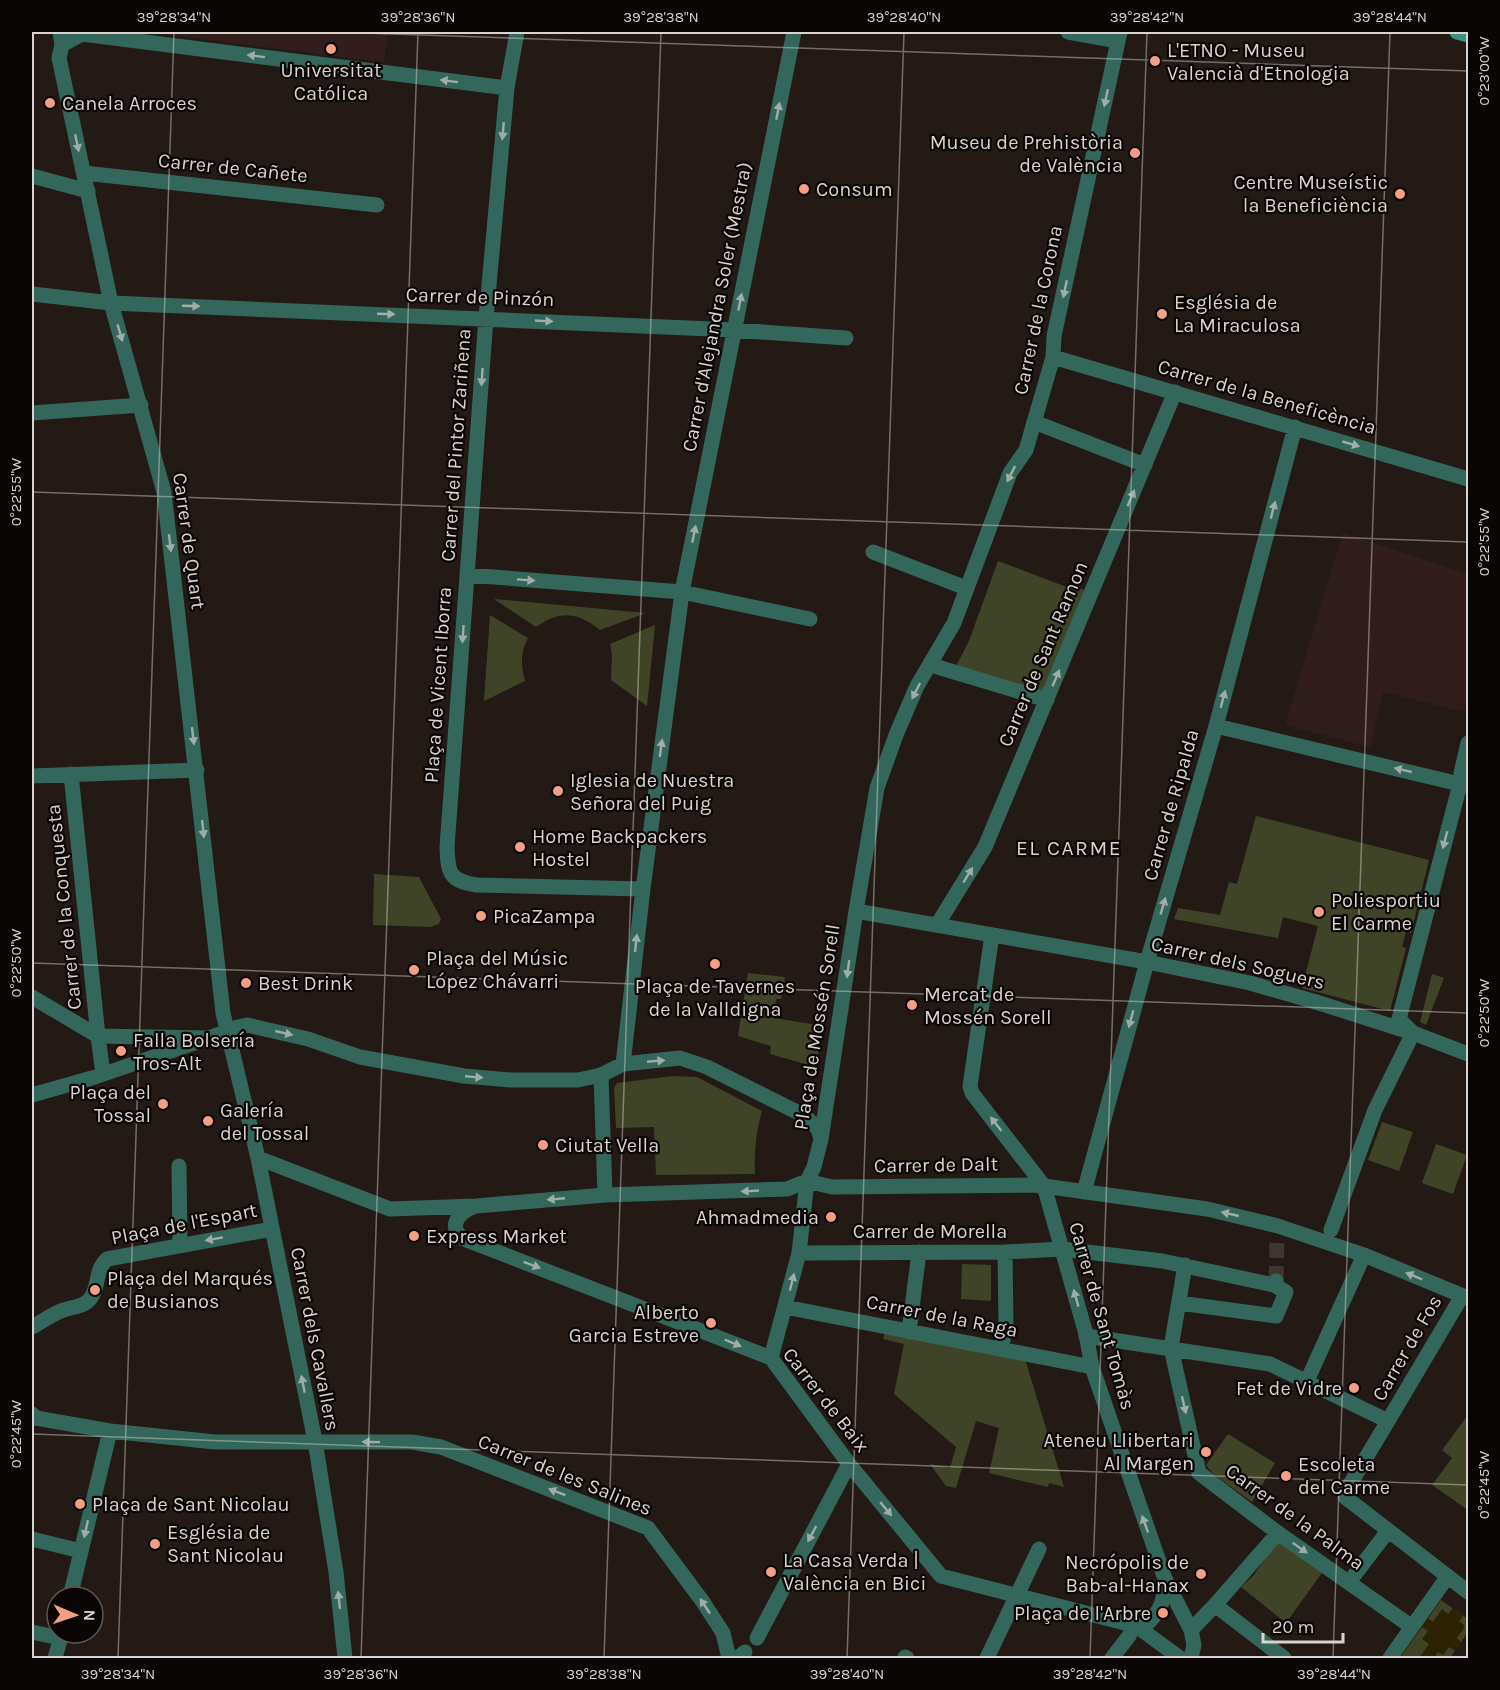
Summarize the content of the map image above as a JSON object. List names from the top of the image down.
{
  "streets": {
    "street": [
      "Carrer de Cañete",
      "Carrer de Pinzón",
      "Carrer d'Alejandra Soler (Mestra)",
      "Carrer de la Corona",
      "Carrer de la Beneficència",
      "Carrer del Pintor Zariñena",
      "Carrer de Quart",
      "Carrer de Sant Ramon",
      "Plaça de Vicent Iborra",
      "Carrer de Ripalda",
      "Carrer de la Conquesta",
      "Carrer dels Soguers",
      "Plaça de Mossén Sorell",
      "Carrer de Dalt",
      "Plaça de l'Espart",
      "Carrer de Morella",
      "Carrer de la Raga",
      "Carrer de Sant Tomàs",
      "Carrer dels Cavallers",
      "Carrer de Fos",
      "Carrer de Baix",
      "Carrer de les Salines",
      "Carrer de la Palma"
    ]
  },
  "crossings": [
    ["Carrer de Cañete", "Carrer de Quart"],
    ["Carrer de Pinzón", "Carrer d'Alejandra Soler (Mestra)"],
    ["Carrer de Pinzón", "Carrer del Pintor Zariñena"],
    ["Carrer de Pinzón", "Carrer de Quart"],
    ["Carrer d'Alejandra Soler (Mestra)", "Plaça de Vicent Iborra"],
    ["Carrer de la Corona", "Carrer de la Beneficència"],
    ["Carrer de la Corona", "Plaça de Mossén Sorell"],
    ["Carrer de la Beneficència", "Carrer de Sant Ramon"],
    ["Carrer de la Beneficència", "Carrer de Ripalda"],
    ["Carrer del Pintor Zariñena", "Plaça de Vicent Iborra"],
    ["Carrer de Quart", "Carrer dels Cavallers"],
    ["Carrer de Sant Ramon", "Plaça de Mossén Sorell"],
    ["Carrer de Ripalda", "Carrer dels Soguers"],
    ["Carrer de Ripalda", "Carrer de Dalt"],
    ["Carrer dels Soguers", "Plaça de Mossén Sorell"],
    ["Carrer dels Soguers", "Carrer de Sant Tomàs"],
    ["Plaça de Mossén Sorell", "Carrer de Dalt"],
    ["Plaça de Mossén Sorell", "Carrer de Morella"],
    ["Plaça de Mossén Sorell", "Carrer de la Raga"],
    ["Plaça de Mossén Sorell", "Carrer de Sant Tomàs"],
    ["Plaça de Mossén Sorell", "Carrer de Baix"],
    ["Carrer de Dalt", "Carrer de Sant Tomàs"],
    ["Carrer de Dalt", "Carrer dels Cavallers"],
    ["Carrer de Dalt", "Carrer de Fos"],
    ["Carrer de Dalt", "Carrer de Baix"],
    ["Plaça de l'Espart", "Carrer dels Cavallers"],
    ["Carrer de Morella", "Carrer de Sant Tomàs"],
    ["Carrer de la Raga", "Carrer de Sant Tomàs"],
    ["Carrer dels Cavallers", "Carrer de les Salines"]
  ],
  "one_way": [
    "Carrer de Pinzón",
    "Carrer d'Alejandra Soler (Mestra)",
    "Carrer de la Corona",
    "Carrer de la Beneficència",
    "Carrer del Pintor Zariñena",
    "Carrer de Quart",
    "Carrer de Sant Ramon",
    "Carrer de Sant Tomàs",
    "Carrer dels Cavallers",
    "Carrer de Baix",
    "Carrer de les Salines"
  ],
  "districts": ["EL CARME"],
  "places": [
    "Universitat Católica",
    "L'ETNO - Museu Valencià d'Etnologia",
    "Canela Arroces",
    "Museu de Prehistòria de València",
    "Consum",
    "Centre Museístic la Beneficiència",
    "Església de La Miraculosa",
    "Iglesia de Nuestra Señora del Puig",
    "Home Backpackers Hostel",
    "Poliesportiu El Carme",
    "PicaZampa",
    "Plaça de Tavernes de la Valldigna",
    "Plaça del Músic López Chávarri",
    "Best Drink",
    "Mercat de Mossén Sorell",
    "Falla Bolsería Tros-Alt",
    "Plaça del Tossal",
    "Galería del Tossal",
    "Ciutat Vella",
    "Ahmadmedia",
    "Express Market",
    "Plaça del Marqués de Busianos",
    "Alberto Garcia Estreve",
    "Fet de Vidre",
    "Ateneu Llibertari Al Margen",
    "Escoleta del Carme",
    "Plaça de Sant Nicolau",
    "Església de Sant Nicolau",
    "La Casa Verda | València en Bici",
    "Necrópolis de Bab-al-Hanax",
    "Plaça de l'Arbre"
  ],
  "scale_bar": "20 m",
  "north": "right",
  "coordinates": [
    "39°28'34\"N",
    "39°28'36\"N",
    "39°28'38\"N",
    "39°28'40\"N",
    "39°28'42\"N",
    "39°28'44\"N",
    "0°23'00\"W",
    "0°22'55\"W",
    "0°22'50\"W",
    "0°22'45\"W"
  ]
}
